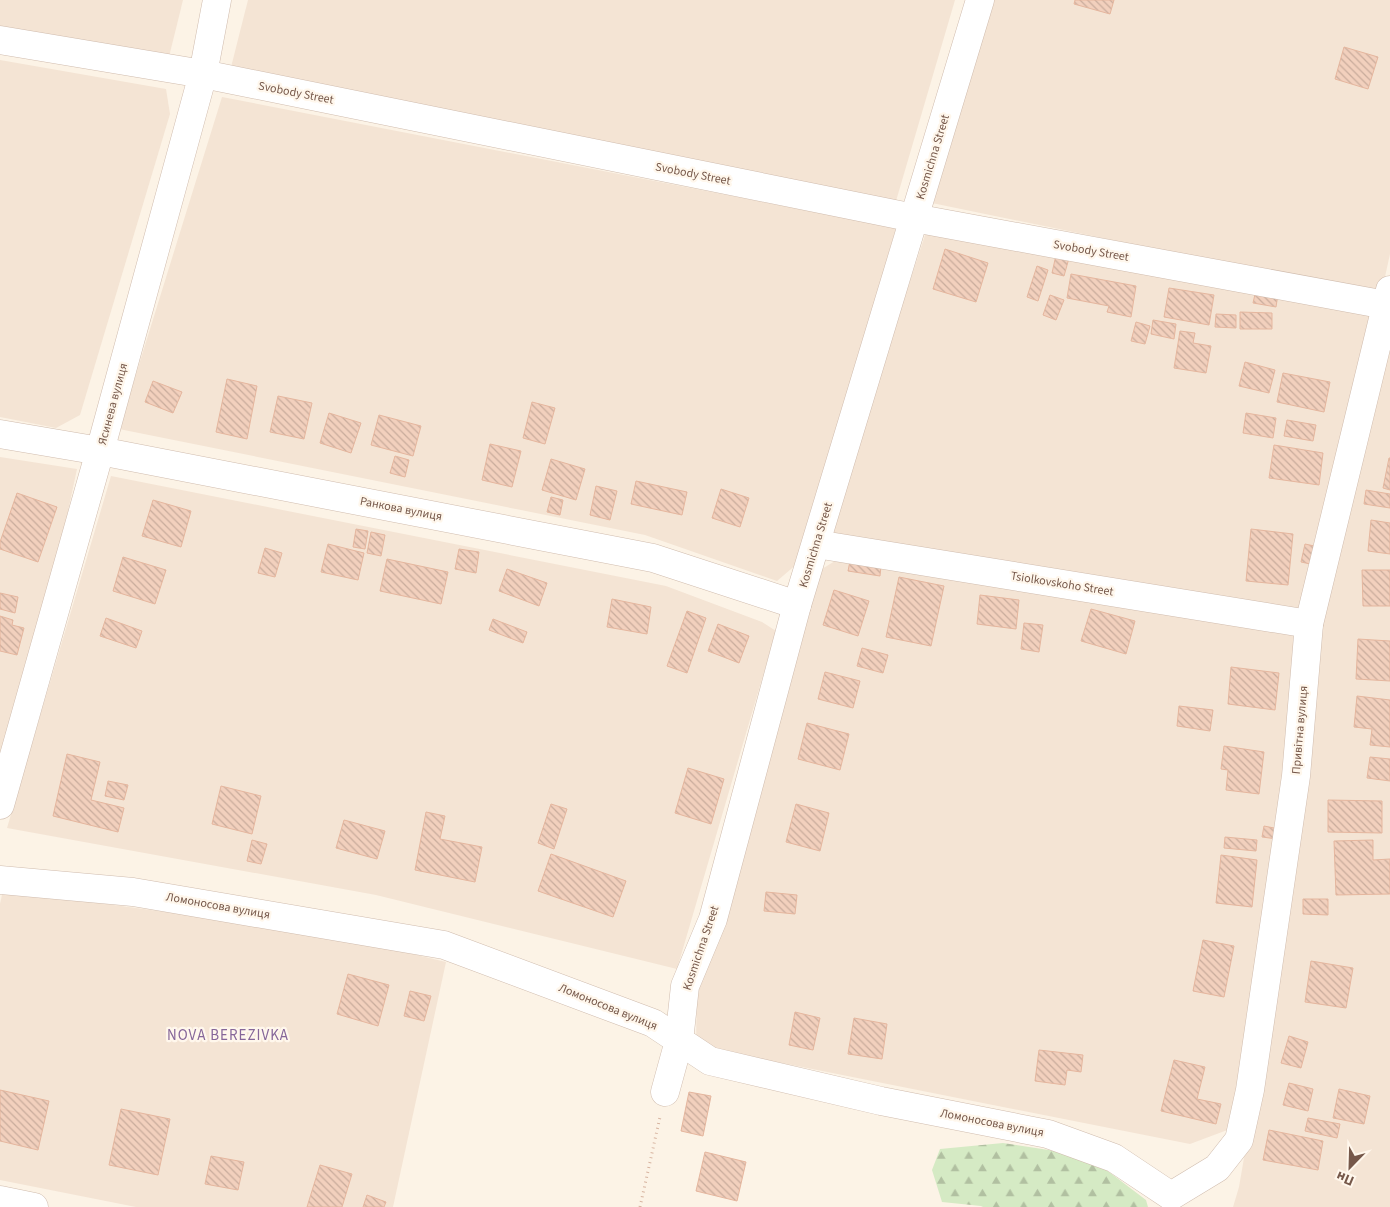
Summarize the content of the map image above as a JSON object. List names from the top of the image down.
{
  "streets": {
    "street": [
      "Svobody Street",
      "Kosmichna Street",
      "Ясинева вулиця",
      "Ранкова вулиця",
      "Tsiolkovskoho Street",
      "Привітна вулиця",
      "Ломоносова вулиця"
    ]
  },
  "crossings": [
    ["Svobody Street", "Kosmichna Street"],
    ["Svobody Street", "Ясинева вулиця"],
    ["Svobody Street", "Привітна вулиця"],
    ["Kosmichna Street", "Ранкова вулиця"],
    ["Kosmichna Street", "Tsiolkovskoho Street"],
    ["Kosmichna Street", "Ломоносова вулиця"],
    ["Ясинева вулиця", "Ранкова вулиця"],
    ["Tsiolkovskoho Street", "Привітна вулиця"],
    ["Привітна вулиця", "Ломоносова вулиця"]
  ],
  "districts": ["NOVA BEREZIVKA"],
  "north": "bottom left"
}
